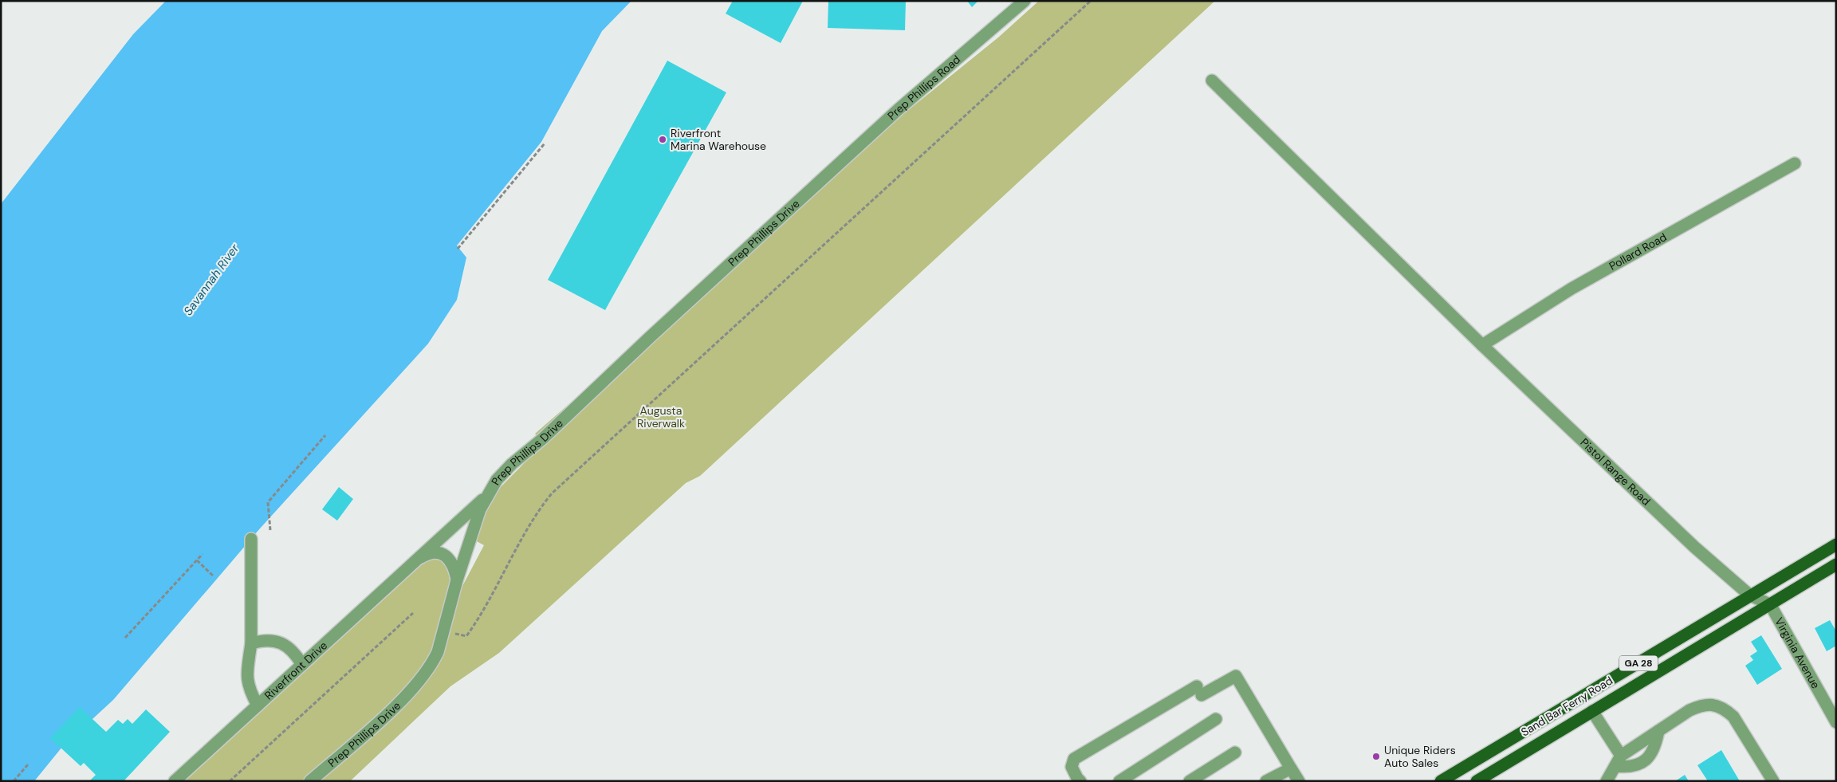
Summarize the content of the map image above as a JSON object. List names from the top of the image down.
{
  "streets": {
    "main road": ["GA 28", "Sand Bar Ferry Road"],
    "street": [
      "Prep Phillips Road",
      "Prep Phillips Drive",
      "Pollard Road",
      "Pistol Range Road",
      "Virginia Avenue",
      "Riverfront Drive"
    ]
  },
  "crossings": [
    ["Prep Phillips Road", "Prep Phillips Drive"],
    ["Prep Phillips Drive", "Riverfront Drive"],
    ["Pollard Road", "Pistol Range Road"],
    ["Pistol Range Road", "Sand Bar Ferry Road"],
    ["Virginia Avenue", "Sand Bar Ferry Road"]
  ],
  "water": ["Savannah River"],
  "parks": ["Augusta Riverwalk"],
  "places": ["Riverfront Marina Warehouse", "Unique Riders Auto Sales"]
}
